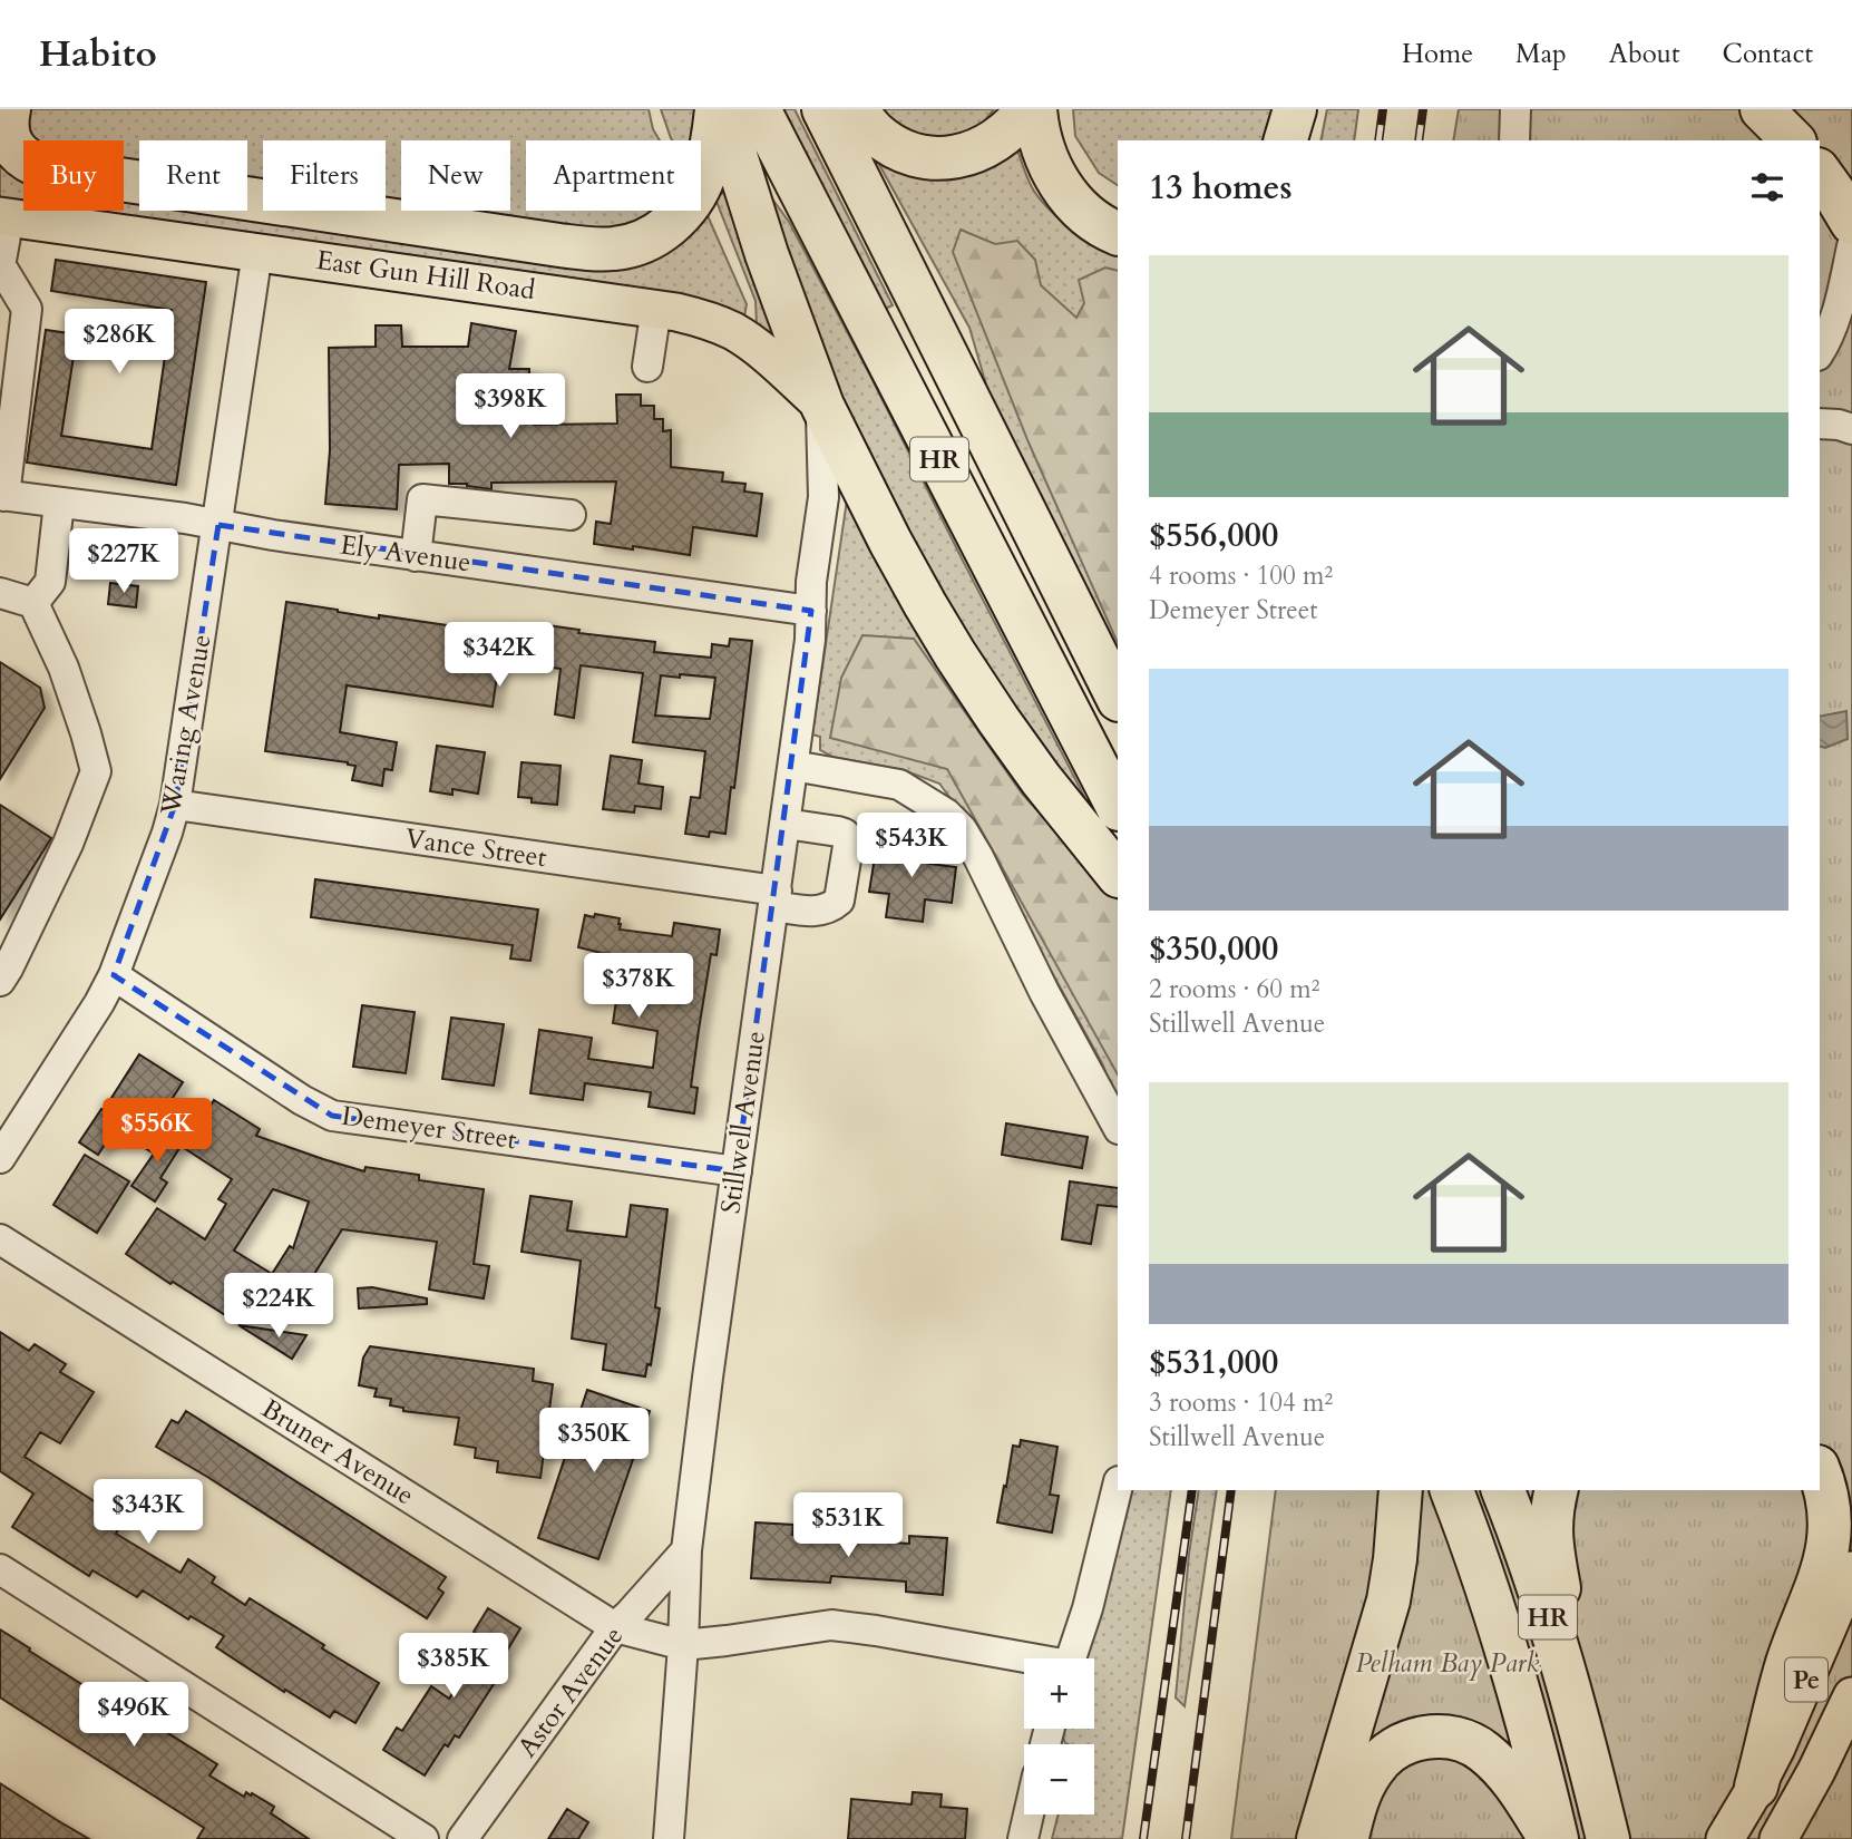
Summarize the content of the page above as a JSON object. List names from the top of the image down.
{
  "streets": {
    "highway": ["HR"],
    "main road": ["East Gun Hill Road", "Pe"],
    "street": [
      "Ely Avenue",
      "Waring Avenue",
      "Vance Street",
      "Stillwell Avenue",
      "Demeyer Street",
      "Bruner Avenue",
      "Astor Avenue"
    ]
  },
  "crossings": [
    ["East Gun Hill Road", "Waring Avenue"],
    ["East Gun Hill Road", "Stillwell Avenue"],
    ["Ely Avenue", "Waring Avenue"],
    ["Ely Avenue", "Stillwell Avenue"],
    ["Waring Avenue", "Vance Street"],
    ["Waring Avenue", "Demeyer Street"],
    ["Vance Street", "Stillwell Avenue"],
    ["Stillwell Avenue", "Demeyer Street"],
    ["Stillwell Avenue", "Bruner Avenue"],
    ["Stillwell Avenue", "Astor Avenue"],
    ["Bruner Avenue", "Astor Avenue"]
  ],
  "parks": ["Pelham Bay Park"],
  "page": {
    "header": "Habito",
    "nav": [
      "Home",
      "Map",
      "About",
      "Contact"
    ],
    "chip": [
      "Buy",
      "Rent",
      "Filters",
      "New",
      "Apartment"
    ],
    "heading": "13 homes",
    "list": [
      {
        "name": "$556,000",
        "note": "4 rooms · 100 m² · Demeyer Street"
      },
      {
        "name": "$350,000",
        "note": "2 rooms · 60 m² · Stillwell Avenue"
      },
      {
        "name": "$531,000",
        "note": "3 rooms · 104 m² · Stillwell Avenue"
      }
    ],
    "price": [
      "$286K",
      "$398K",
      "$227K",
      "$342K",
      "$543K",
      "$378K",
      "$556K",
      "$224K",
      "$350K",
      "$343K",
      "$531K",
      "$385K",
      "$496K"
    ],
    "map_buttons": ["+", "−"]
  }
}
